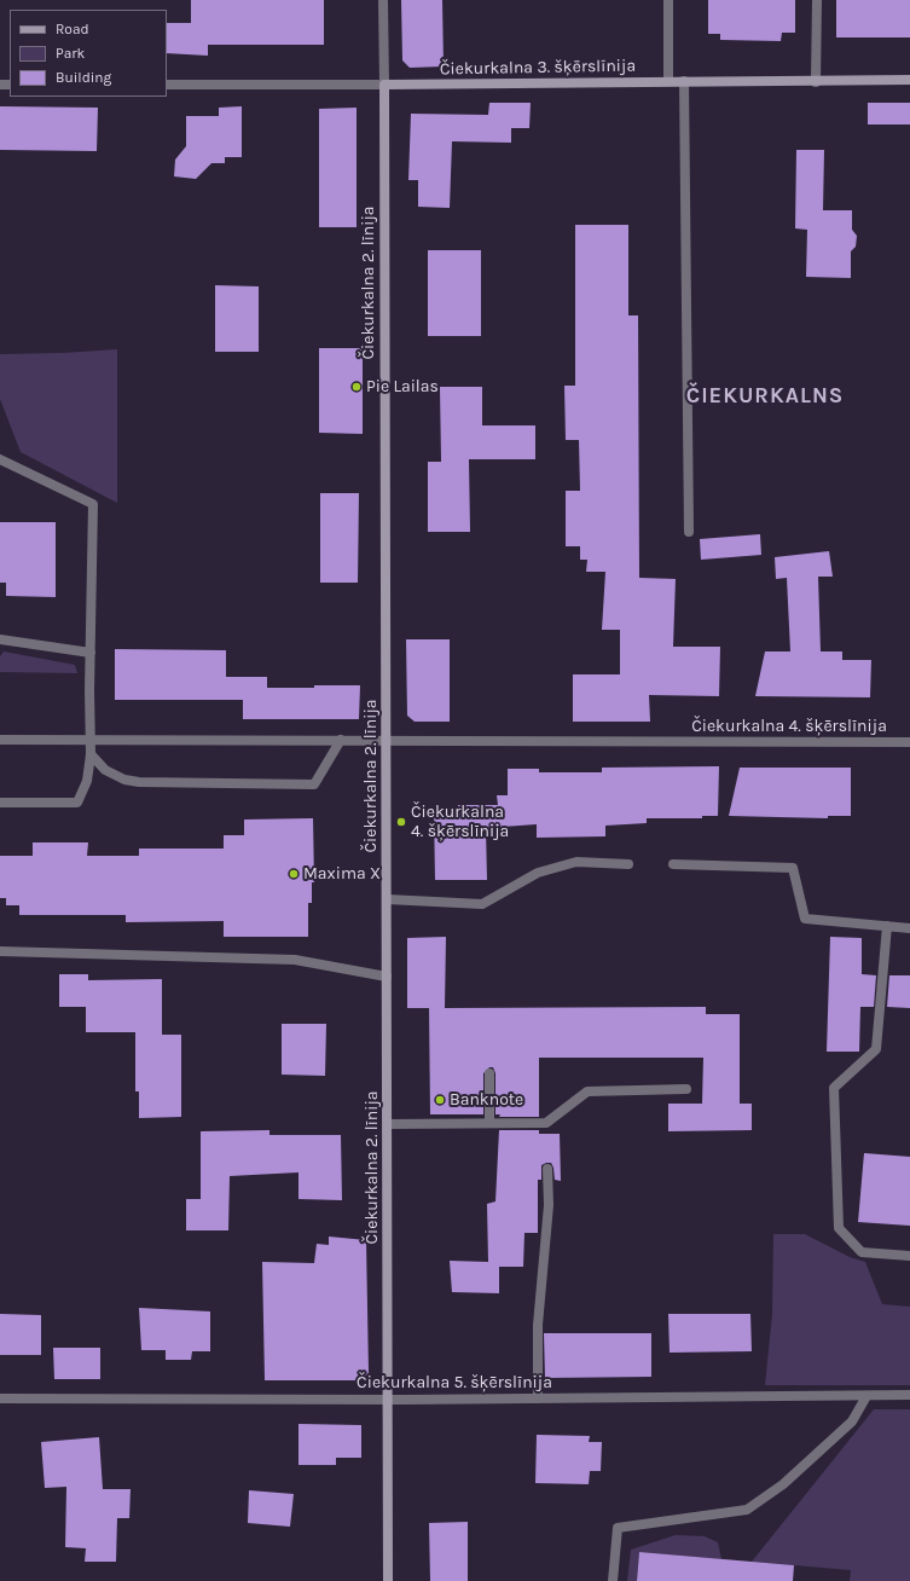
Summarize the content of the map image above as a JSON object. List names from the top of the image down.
{
  "streets": {
    "street": [
      "Čiekurkalna 3. šķērslīnija",
      "Čiekurkalna 2. līnija",
      "Čiekurkalna 4. šķērslīnija",
      "Čiekurkalna 5. šķērslīnija"
    ]
  },
  "crossings": [
    ["Čiekurkalna 3. šķērslīnija", "Čiekurkalna 2. līnija"],
    ["Čiekurkalna 2. līnija", "Čiekurkalna 4. šķērslīnija"],
    ["Čiekurkalna 2. līnija", "Čiekurkalna 5. šķērslīnija"]
  ],
  "districts": ["ČIEKURKALNS"],
  "places": [
    "Pie Lailas",
    "Čiekurkalna 4. šķērslīnija",
    "Maxima X",
    "Banknote"
  ],
  "legend": ["Road", "Park", "Building"]
}
